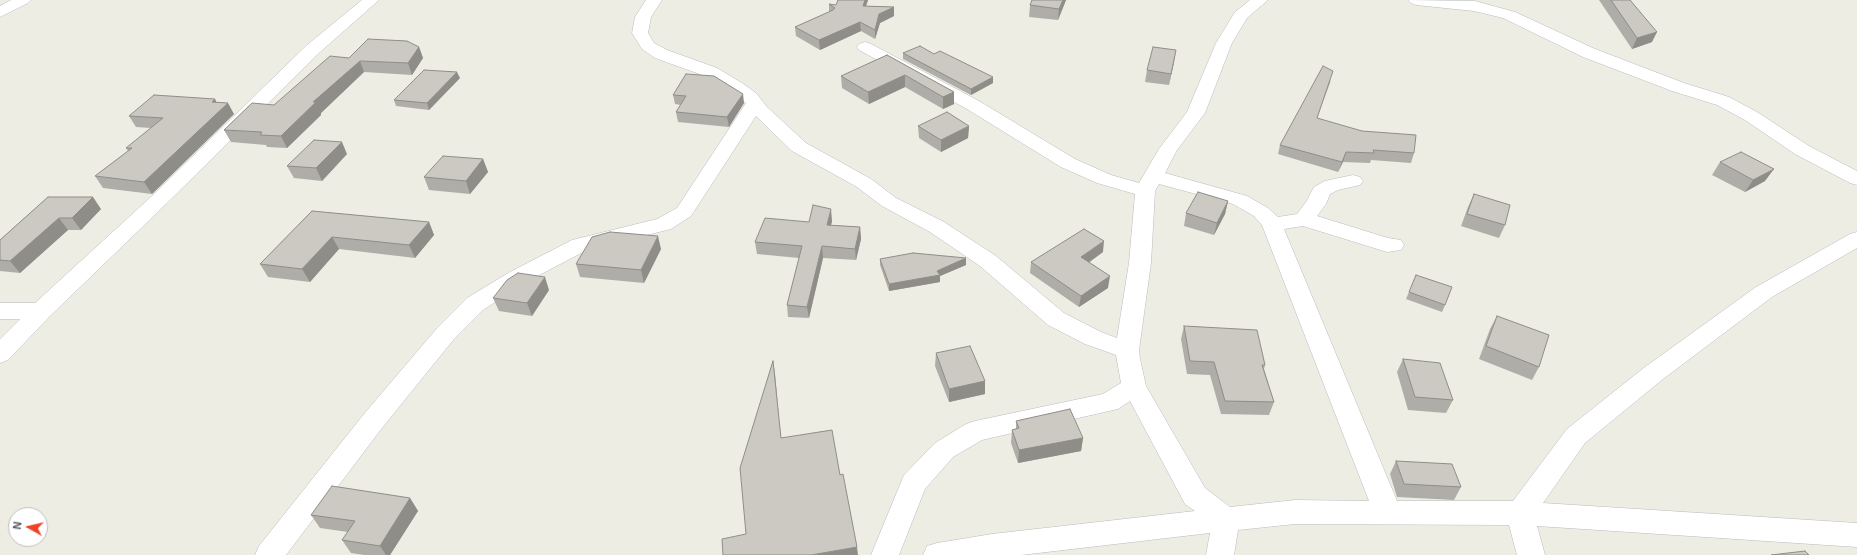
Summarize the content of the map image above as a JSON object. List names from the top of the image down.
{
  "north": "left"
}
